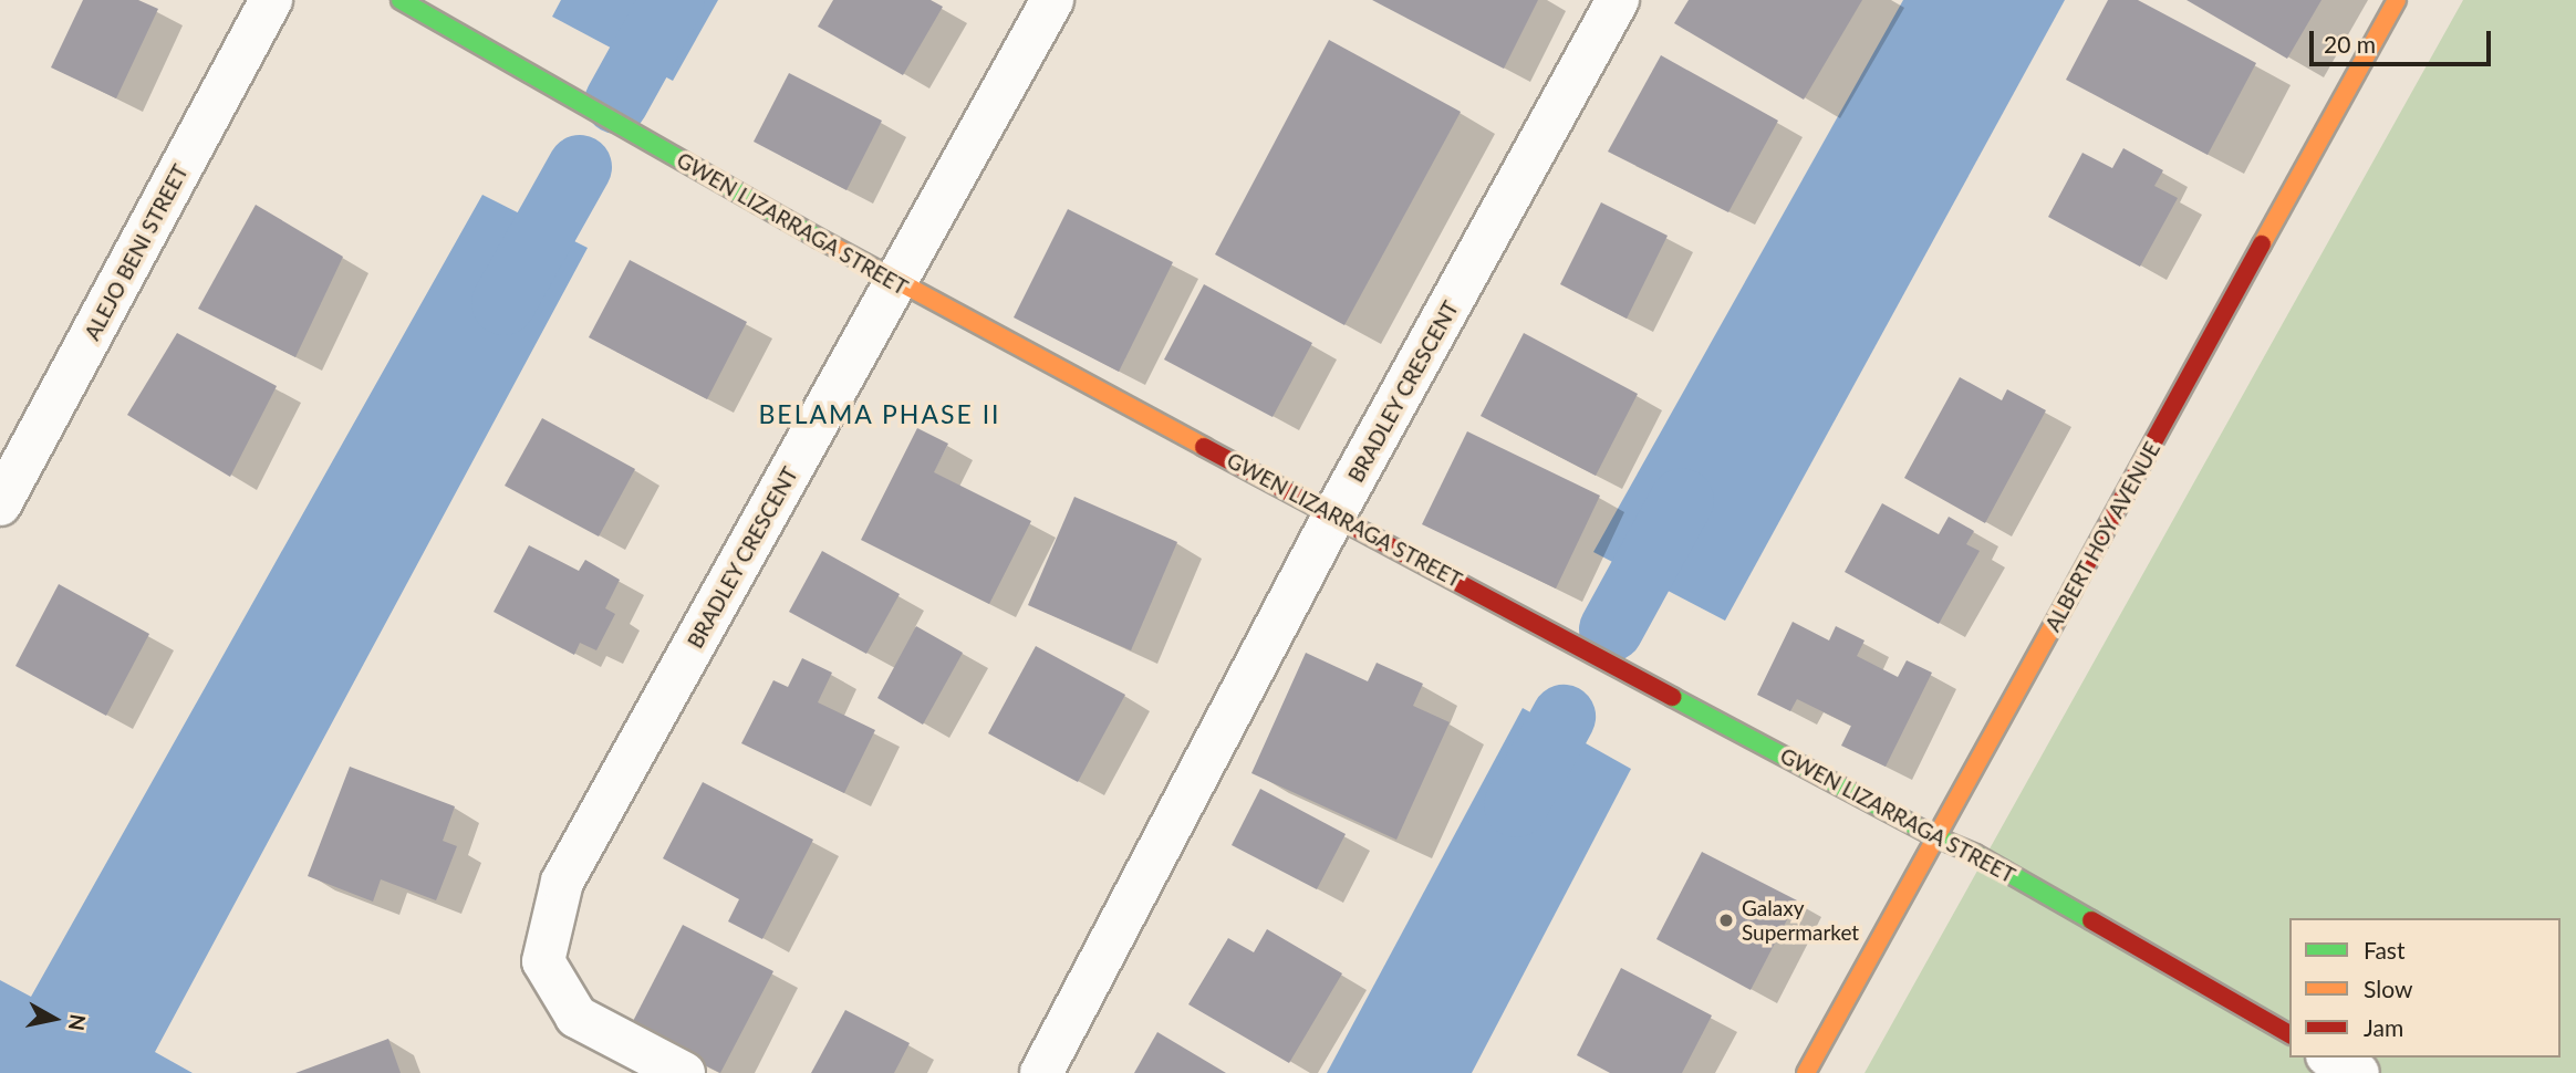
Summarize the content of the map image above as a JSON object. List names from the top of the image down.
{
  "streets": {
    "street": [
      "GWEN LIZARRAGA STREET",
      "ALEJO BENI STREET",
      "BRADLEY CRESCENT",
      "ALBERT HOY AVENUE"
    ]
  },
  "crossings": [
    ["GWEN LIZARRAGA STREET", "BRADLEY CRESCENT"],
    ["GWEN LIZARRAGA STREET", "ALBERT HOY AVENUE"]
  ],
  "districts": ["BELAMA PHASE II"],
  "places": ["Galaxy Supermarket"],
  "legend": ["Fast", "Slow", "Jam"],
  "scale_bar": "20 m",
  "north": "right"
}
